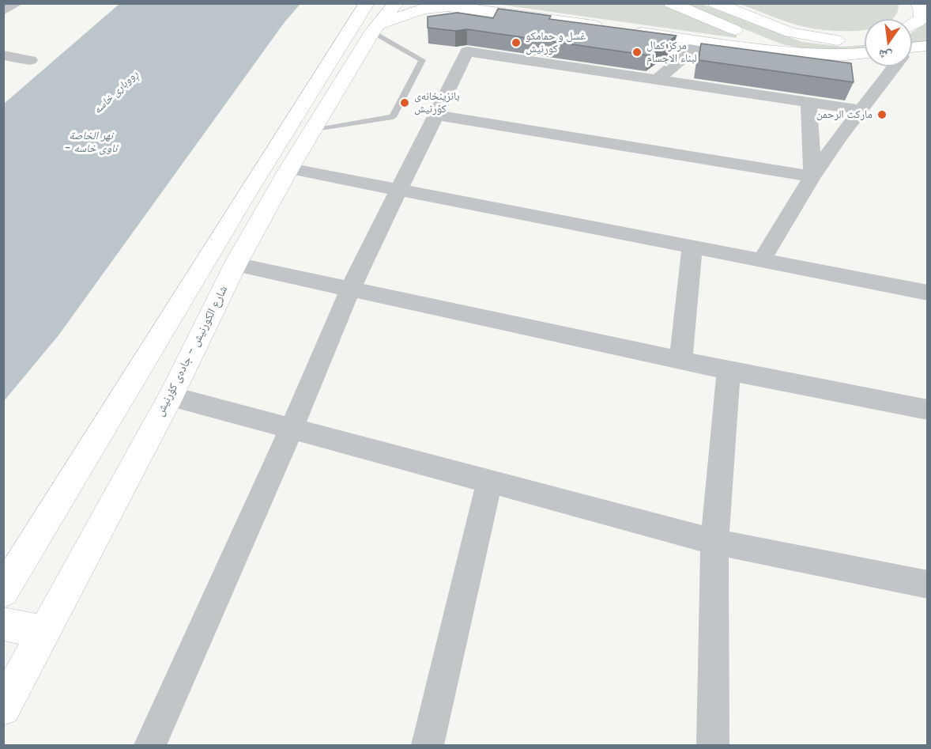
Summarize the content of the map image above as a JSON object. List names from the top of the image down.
{
  "streets": {
    "main road": ["شارع الكورنيش - جادەی کۆرنیش"]
  },
  "water": ["ڕووباری خاسە", "نهر الخاصة - ئاوی خاسە"],
  "places": [
    "غسل و حمامكو كورنيش",
    "مركز كمال لبناء الاجسام",
    "بانزینخانەی کۆرنیش",
    "ماركت الرحمن"
  ],
  "north": "bottom"
}
